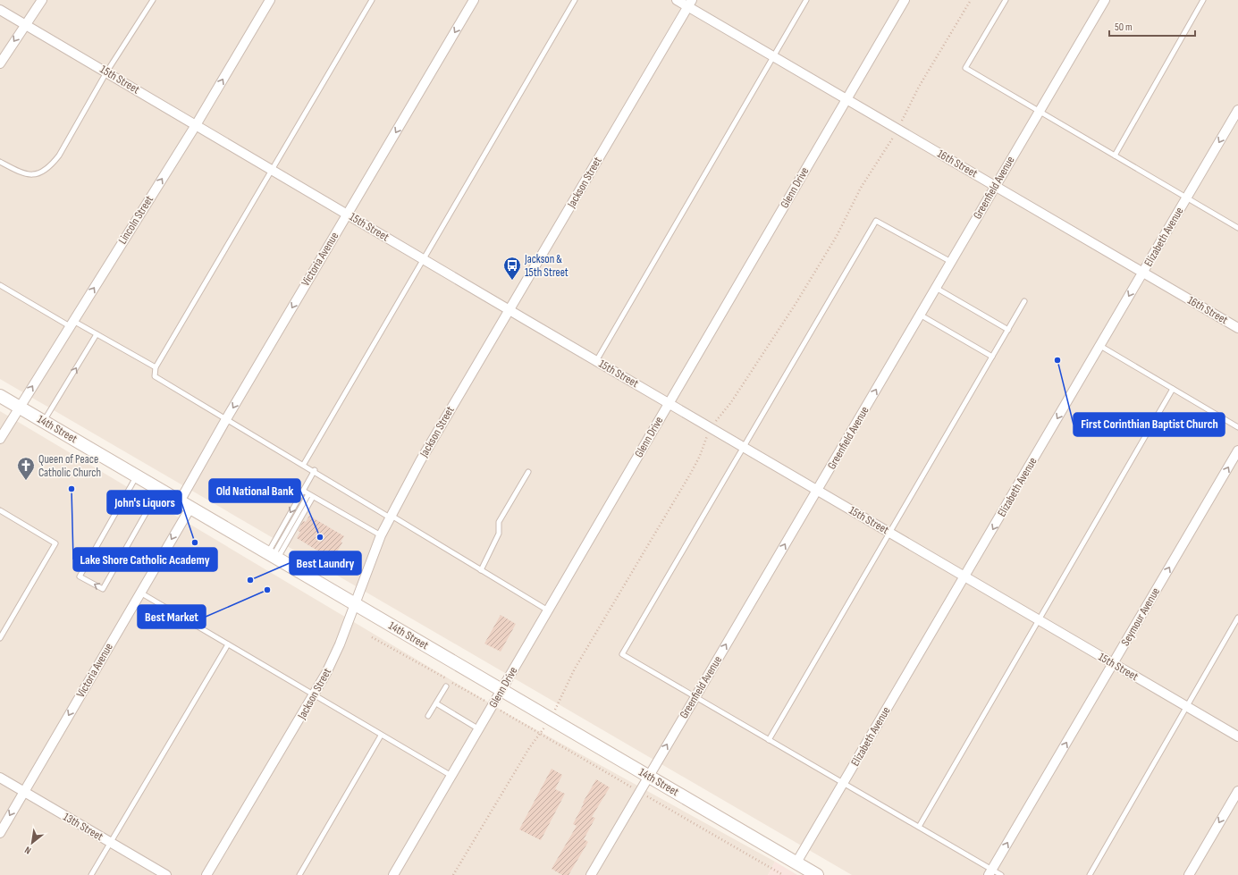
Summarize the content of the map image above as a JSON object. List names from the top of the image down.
{
  "streets": {
    "street": [
      "15th Street",
      "16th Street",
      "Jackson Street",
      "Glenn Drive",
      "Greenfield Avenue",
      "Lincoln Street",
      "Elizabeth Avenue",
      "Victoria Avenue",
      "14th Street",
      "Seymour Avenue",
      "13th Street"
    ]
  },
  "crossings": [
    ["15th Street", "Jackson Street"],
    ["15th Street", "Glenn Drive"],
    ["15th Street", "Greenfield Avenue"],
    ["15th Street", "Lincoln Street"],
    ["15th Street", "Elizabeth Avenue"],
    ["15th Street", "Victoria Avenue"],
    ["15th Street", "Seymour Avenue"],
    ["16th Street", "Jackson Street"],
    ["16th Street", "Glenn Drive"],
    ["16th Street", "Greenfield Avenue"],
    ["16th Street", "Elizabeth Avenue"],
    ["Jackson Street", "14th Street"],
    ["Glenn Drive", "14th Street"],
    ["Greenfield Avenue", "14th Street"],
    ["Lincoln Street", "14th Street"],
    ["Elizabeth Avenue", "14th Street"],
    ["Victoria Avenue", "14th Street"],
    ["Victoria Avenue", "13th Street"]
  ],
  "one_way": [
    "Greenfield Avenue",
    "Lincoln Street",
    "Elizabeth Avenue",
    "Victoria Avenue",
    "Seymour Avenue"
  ],
  "places": {
    "bus stop": ["Jackson & 15th Street"],
    "other": [
      "First Corinthian Baptist Church",
      "Lake Shore Catholic Academy",
      "Old National Bank",
      "John's Liquors",
      "Best Laundry",
      "Best Market"
    ],
    "church": ["Queen of Peace Catholic Church"]
  },
  "scale_bar": "50 m",
  "north": "bottom left"
}
